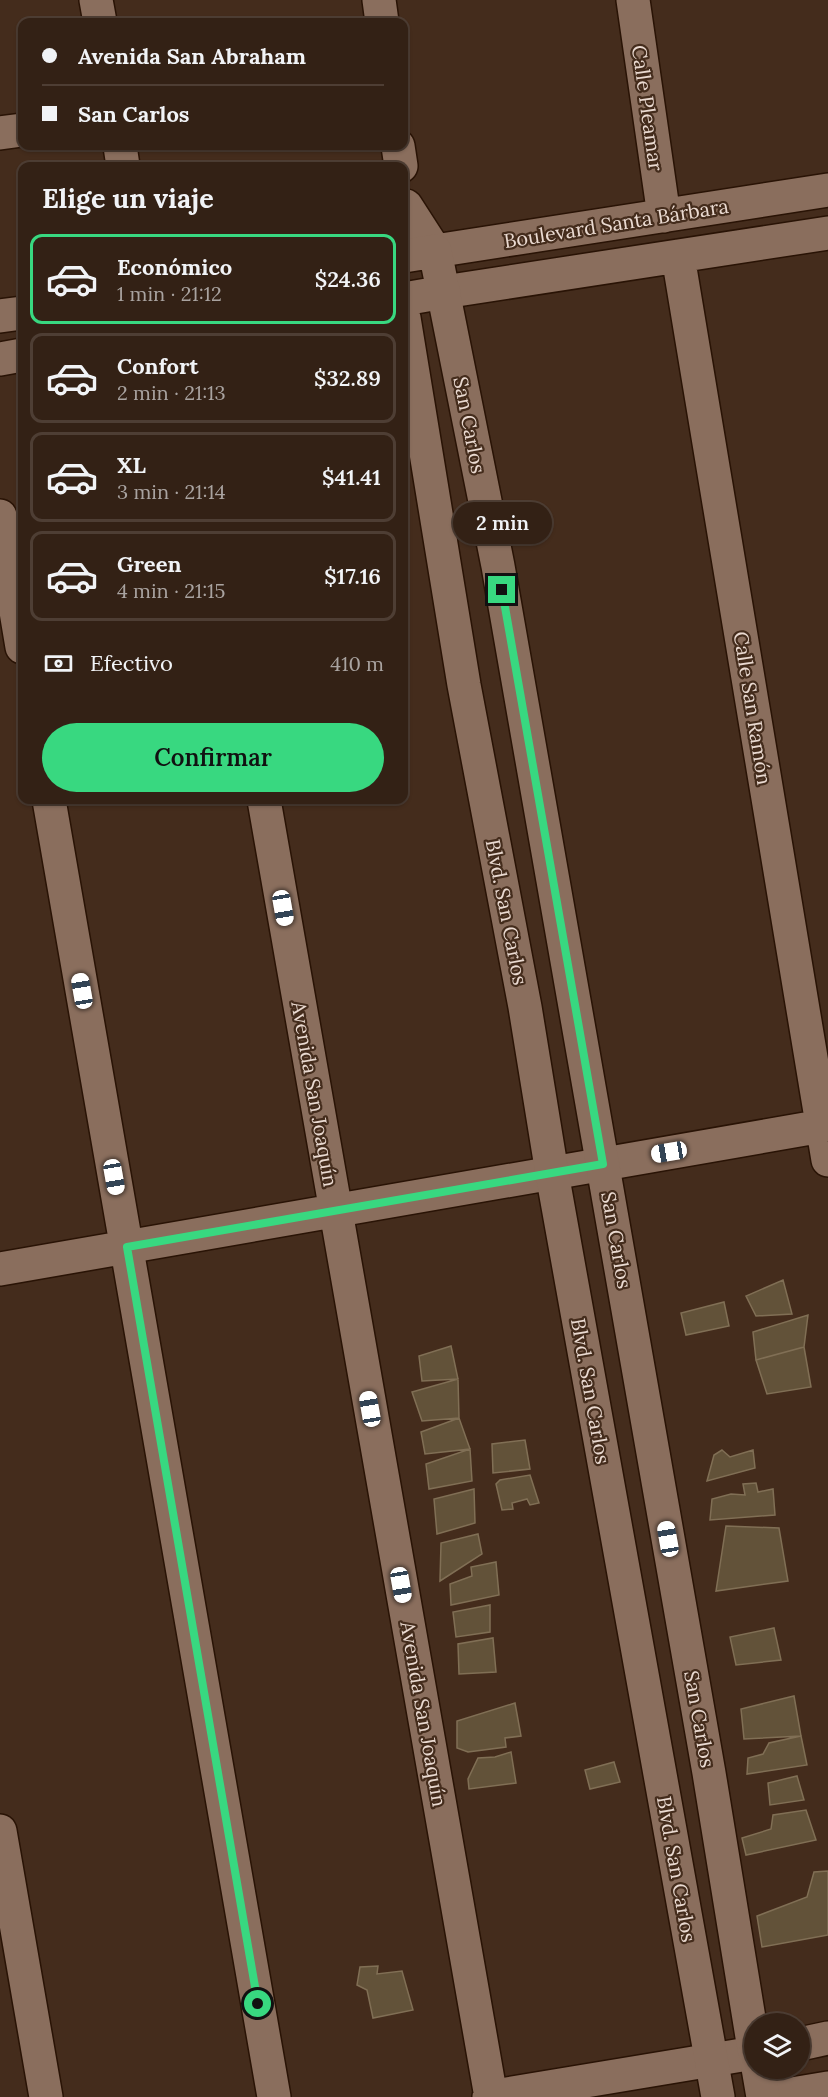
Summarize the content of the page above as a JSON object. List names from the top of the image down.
{
  "streets": {
    "street": [
      "Calle Pleamar",
      "Boulevard Santa Bárbara",
      "San Carlos",
      "Calle San Ramón",
      "Blvd. San Carlos",
      "Avenida San Joaquín"
    ]
  },
  "crossings": [
    ["Calle Pleamar", "Boulevard Santa Bárbara"],
    ["Boulevard Santa Bárbara", "San Carlos"]
  ],
  "page": {
    "banner": ["Avenida San Abraham", "San Carlos"],
    "heading": "Elige un viaje",
    "list": [
      {
        "name": "Económico",
        "note": "1 min · 21:12",
        "value": "$24.36"
      },
      {
        "name": "Confort",
        "note": "2 min · 21:13",
        "value": "$32.89"
      },
      {
        "name": "XL",
        "note": "3 min · 21:14",
        "value": "$41.41"
      },
      {
        "name": "Green",
        "note": "4 min · 21:15",
        "value": "$17.16"
      }
    ],
    "bubble": "2 min",
    "pay": ["Efectivo", "410 m"],
    "buttons": "Confirmar"
  }
}
